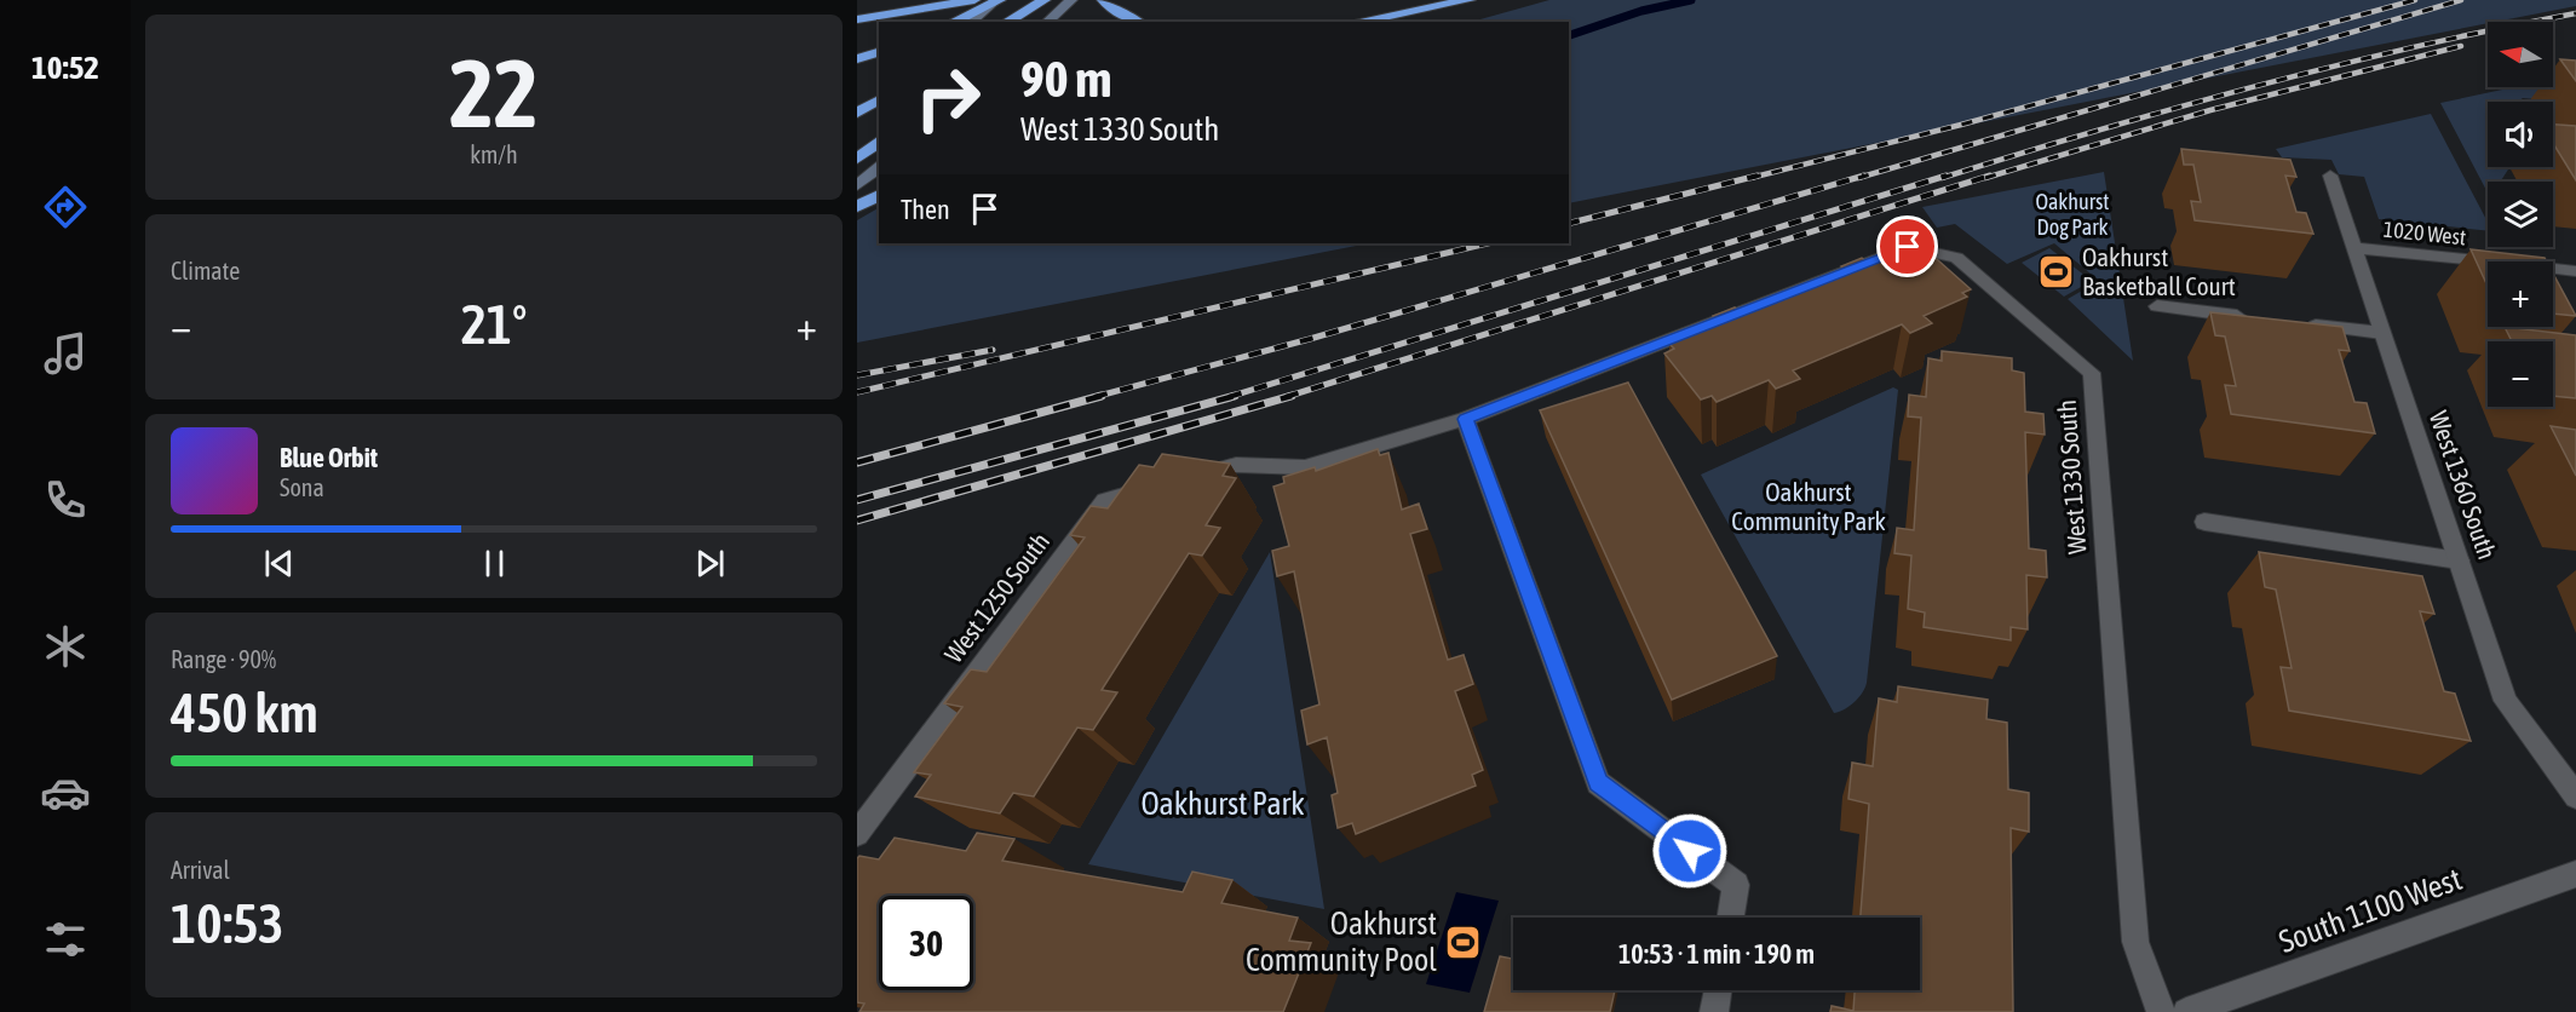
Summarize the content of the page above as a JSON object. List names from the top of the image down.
{
  "streets": {
    "street": [
      "1020 West",
      "West 1330 South",
      "West 1360 South",
      "West 1250 South",
      "South 1100 West"
    ]
  },
  "crossings": [
    ["1020 West", "West 1360 South"]
  ],
  "parks": ["Oakhurst Dog Park", "Oakhurst Community Park", "Oakhurst Park"],
  "places": {
    "sports": ["Oakhurst Basketball Court", "Oakhurst Community Pool"]
  },
  "north": "left",
  "page": {
    "tabs": "10:52",
    "tile": [
      ["22", "km/h"],
      "Climate",
      ["Range · 90%", "450 km"],
      ["Arrival", "10:53"]
    ],
    "map_buttons": ["+", "−"],
    "turn": ["90 m", "West 1330 South"],
    "then": "Then",
    "heat": ["−", "21°", "+"],
    "song": ["Blue Orbit", "Sona"],
    "limit": "30",
    "trip": "10:53 · 1 min · 190 m"
  }
}
